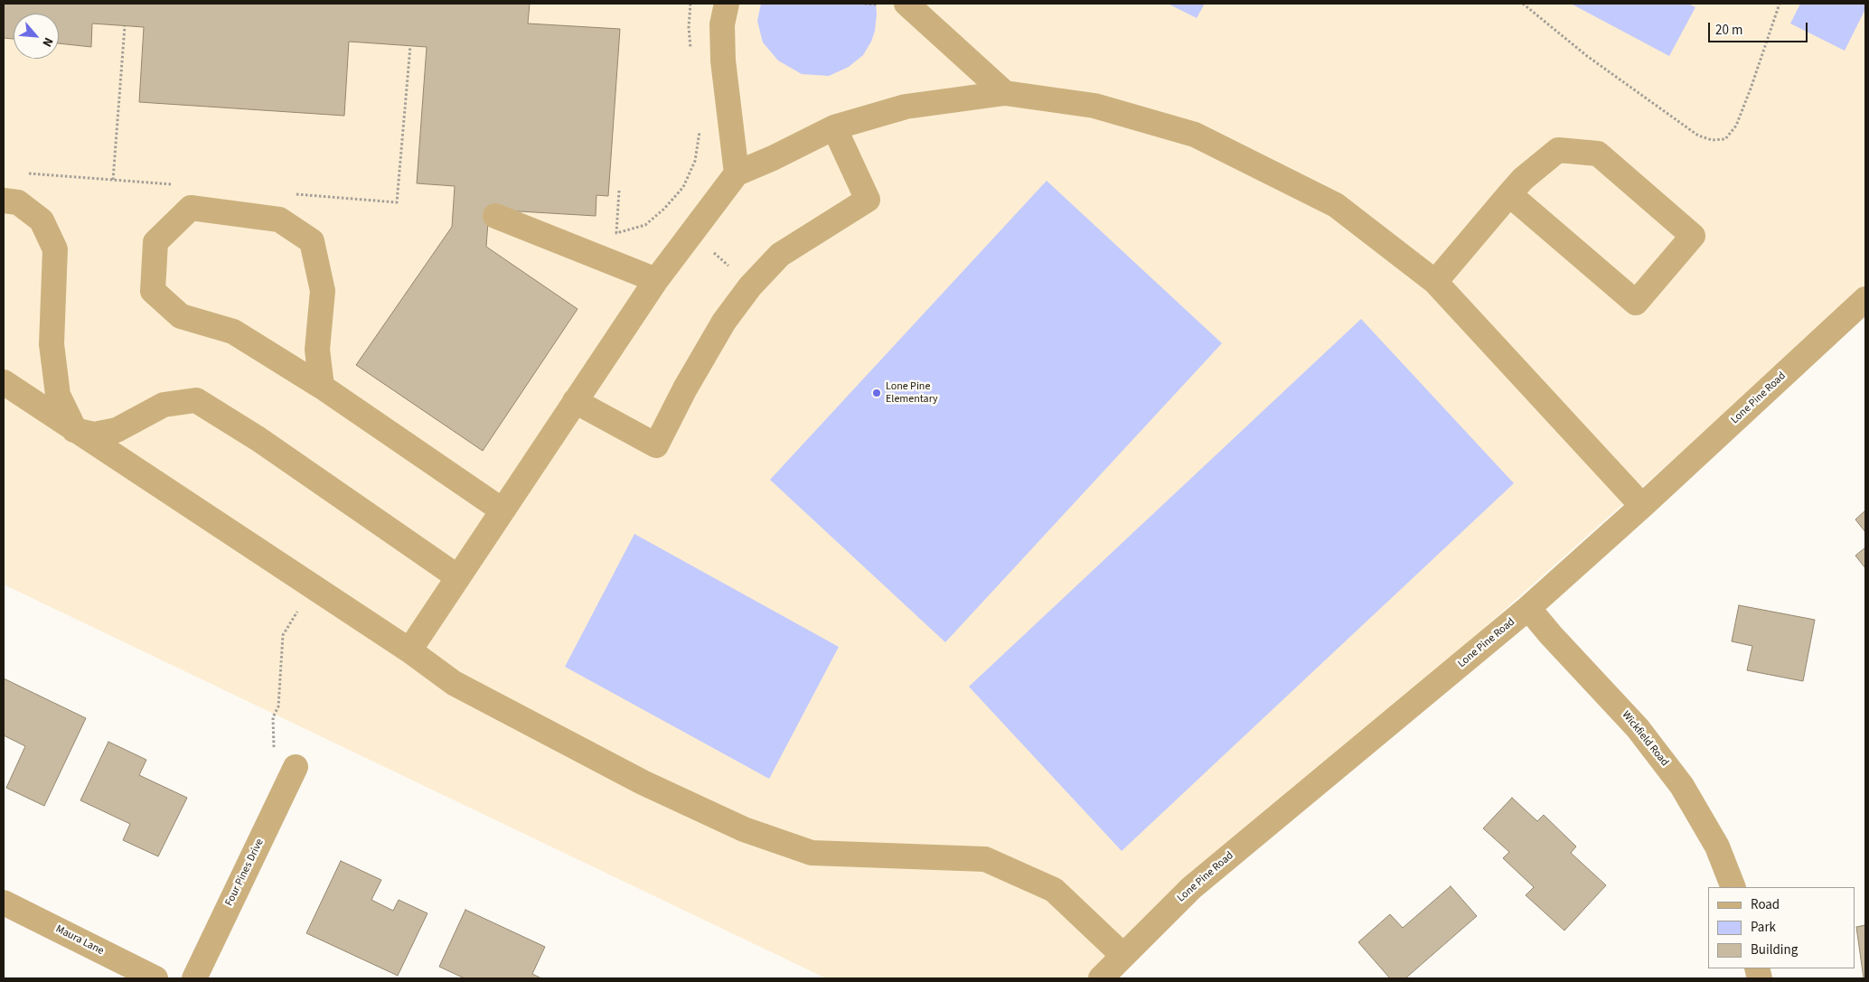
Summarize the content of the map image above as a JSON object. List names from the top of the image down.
{
  "streets": {
    "street": [
      "Lone Pine Road",
      "Wickfield Road",
      "Four Pines Drive",
      "Maura Lane"
    ]
  },
  "crossings": [
    ["Lone Pine Road", "Wickfield Road"]
  ],
  "places": ["Lone Pine Elementary"],
  "legend": ["Road", "Park", "Building"],
  "scale_bar": "20 m",
  "north": "bottom right"
}
